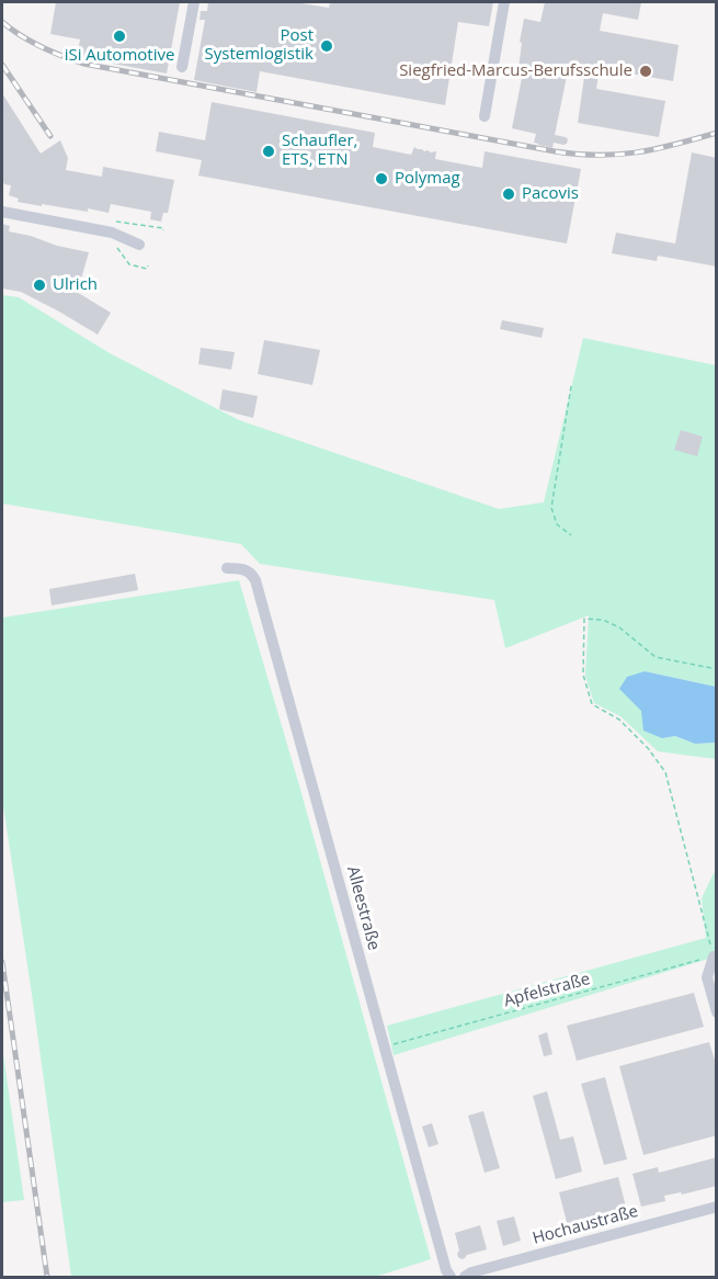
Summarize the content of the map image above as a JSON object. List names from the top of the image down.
{
  "streets": {
    "street": ["Alleestraße", "Hochaustraße"],
    "path": ["Apfelstraße"]
  },
  "crossings": [
    ["Alleestraße", "Apfelstraße"]
  ],
  "places": [
    "iSi Automotive",
    "Post Systemlogistik",
    "Siegfried-Marcus-Berufsschule",
    "Schaufler, ETS, ETN",
    "Polymag",
    "Pacovis",
    "Ulrich"
  ]
}
